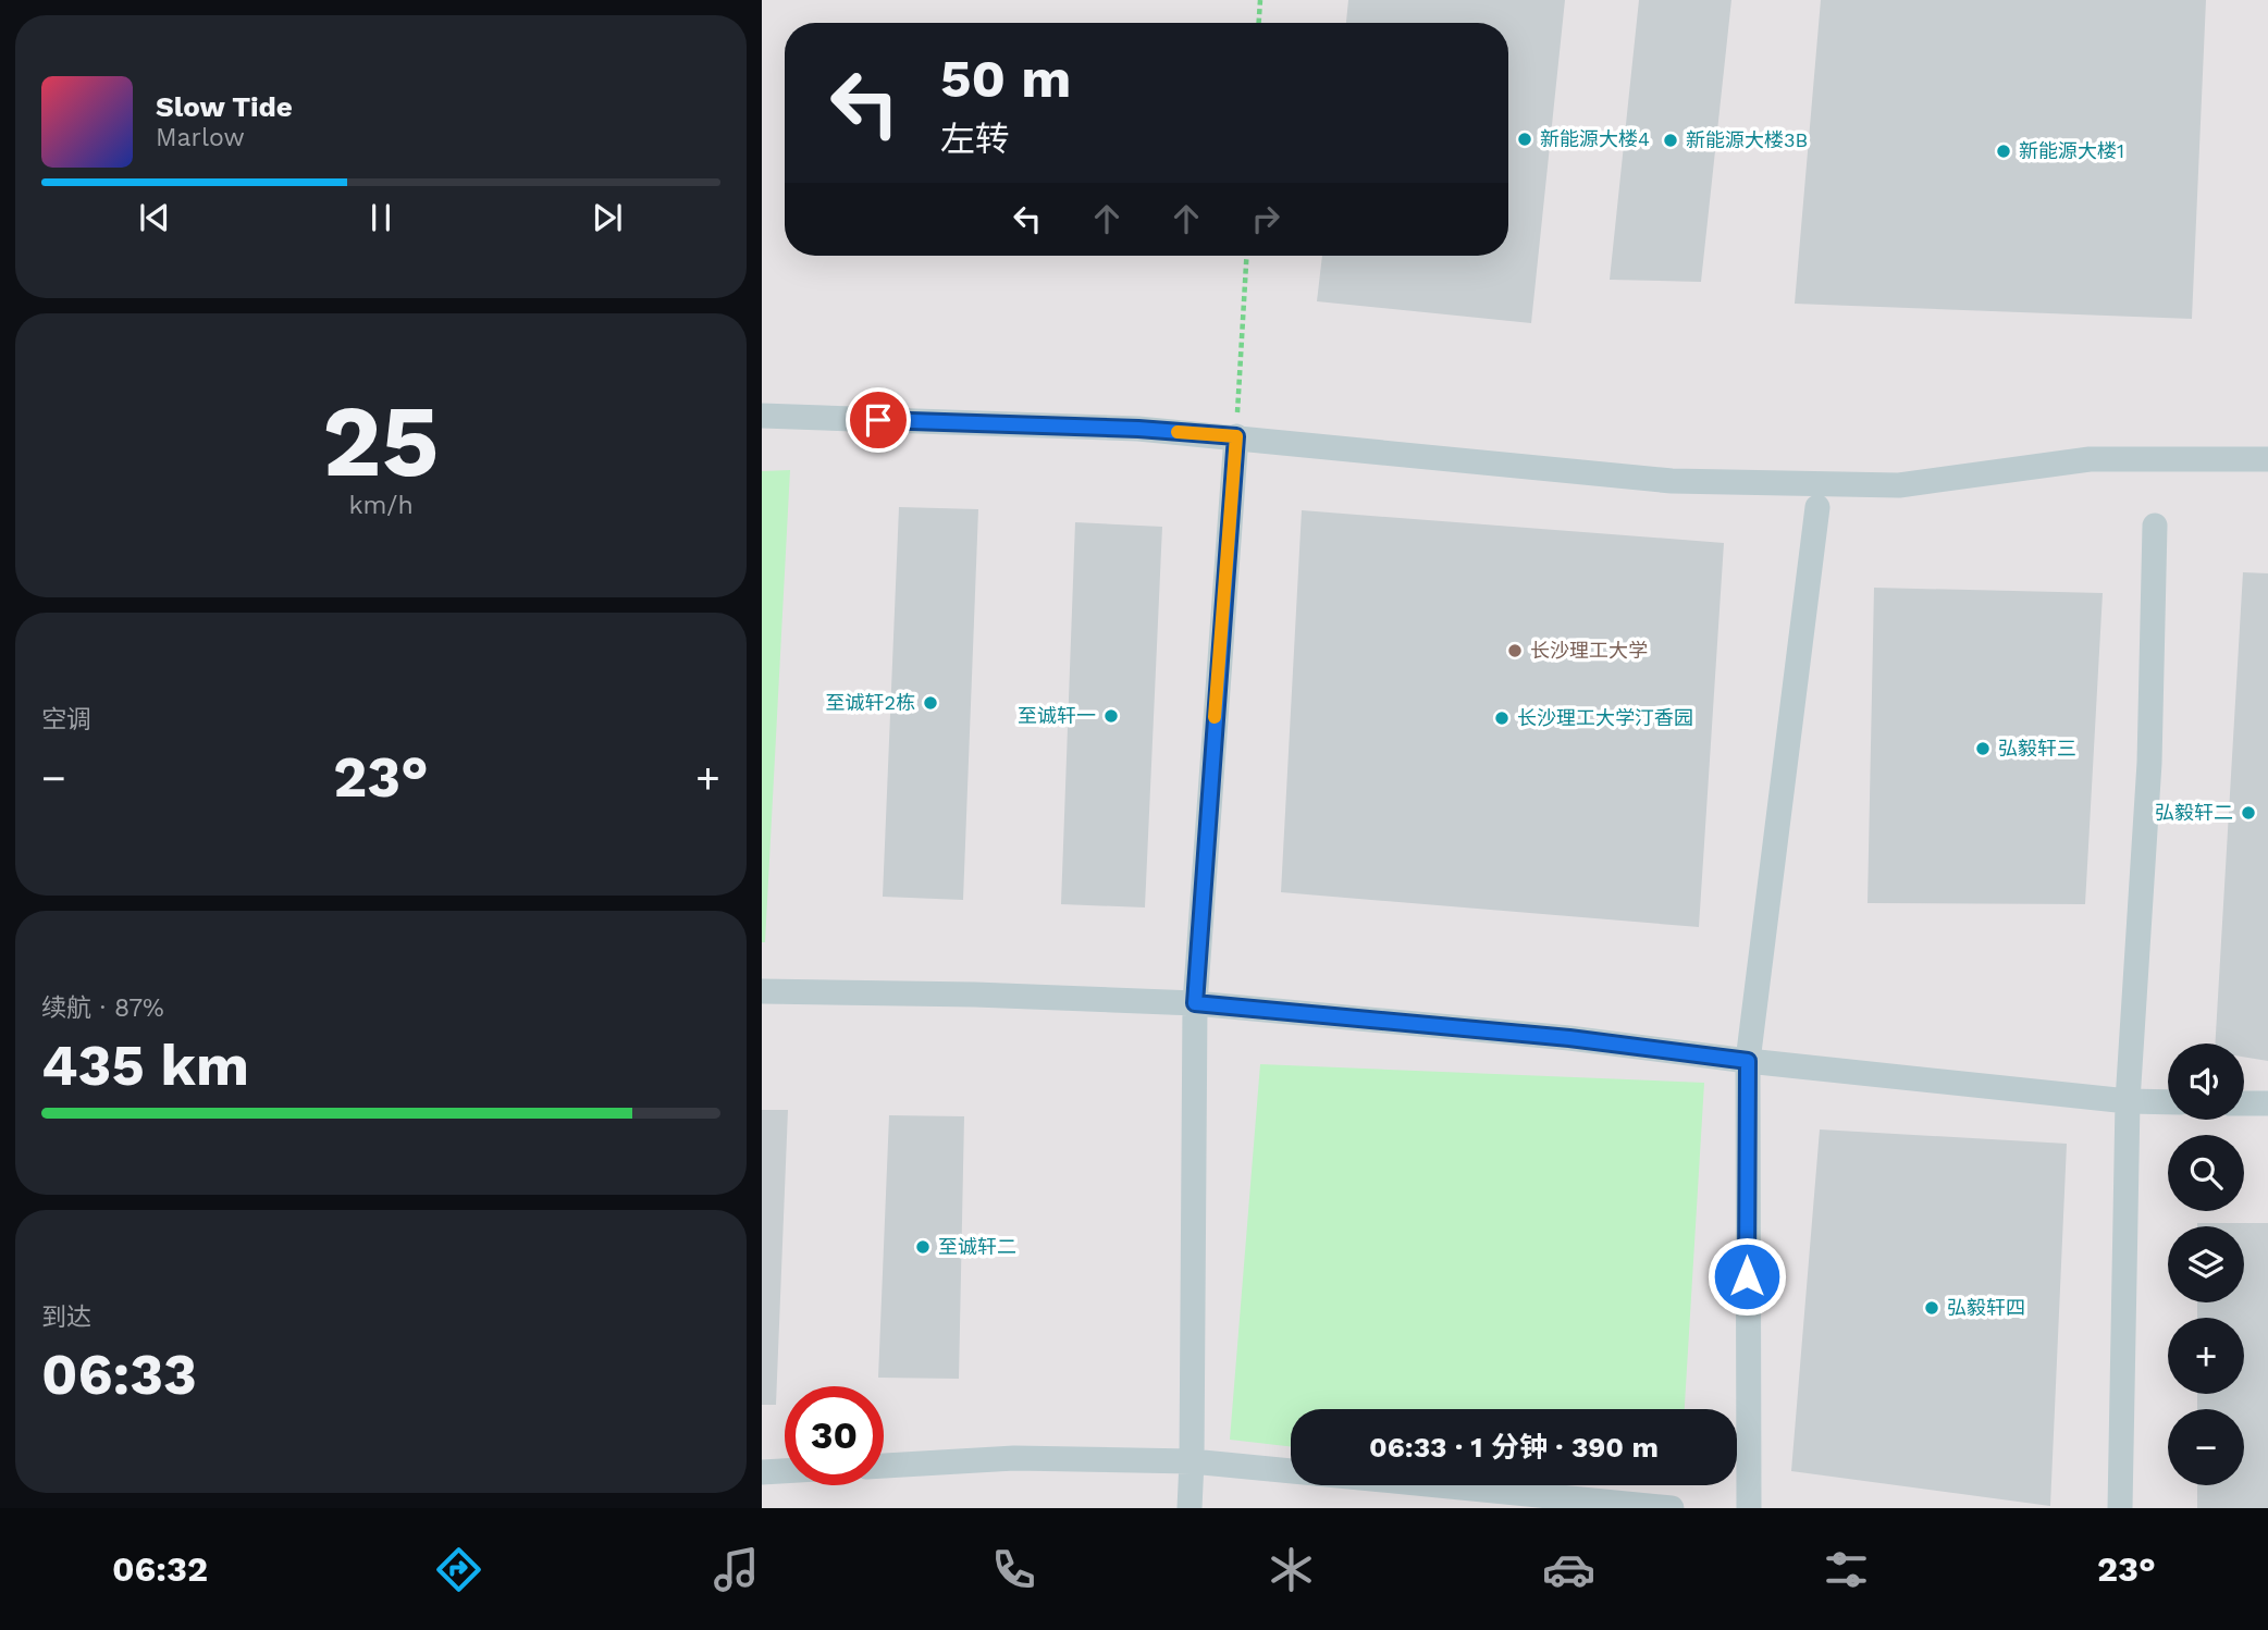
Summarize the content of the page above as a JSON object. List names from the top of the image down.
{
  "places": [
    "新能源大楼4",
    "新能源大楼3B",
    "新能源大楼1",
    "长沙理工大学",
    "至诚轩2栋",
    "至诚轩一",
    "长沙理工大学汀香园",
    "弘毅轩三",
    "弘毅轩二",
    "至诚轩二",
    "弘毅轩四"
  ],
  "page": {
    "turn": ["50 m", "左转"],
    "song": ["Slow Tide", "Marlow"],
    "tile": [
      ["25", "km/h"],
      "空调",
      ["续航 · 87%", "435 km"],
      ["到达", "06:33"]
    ],
    "heat": ["−", "23°", "+"],
    "map_buttons": ["+", "−"],
    "limit": "30",
    "trip": "06:33 · 1 分钟 · 390 m",
    "tabs": ["06:32", "23°"]
  }
}
